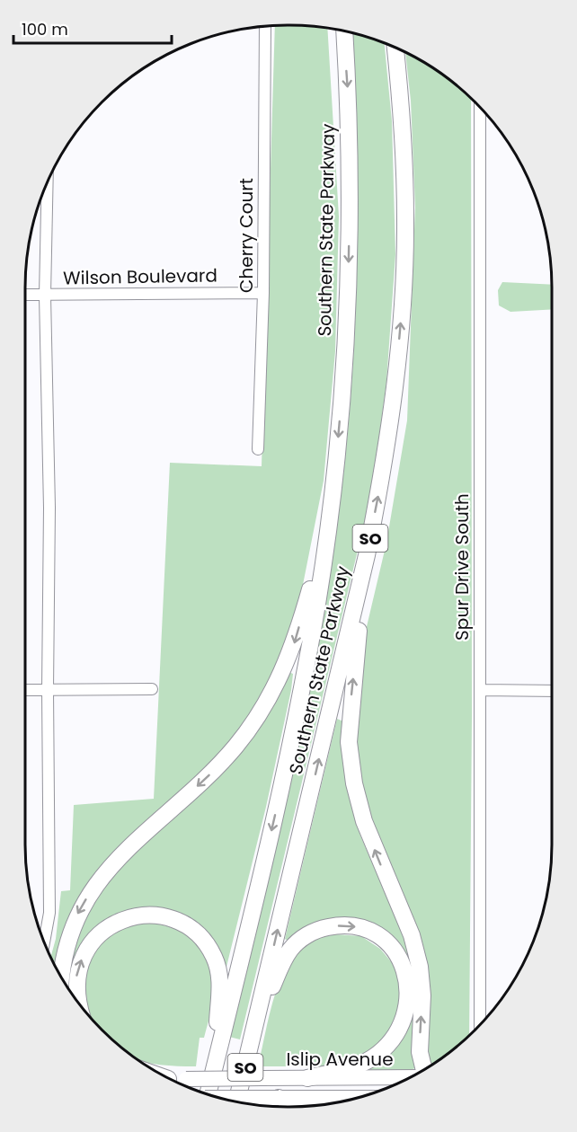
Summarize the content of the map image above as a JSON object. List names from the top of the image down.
{
  "streets": {
    "highway": ["Southern State Parkway", "SO"],
    "main road": ["Islip Avenue"],
    "street": ["Cherry Court", "Wilson Boulevard", "Spur Drive South"]
  },
  "crossings": [
    ["Cherry Court", "Wilson Boulevard"]
  ],
  "scale_bar": "100 m"
}
